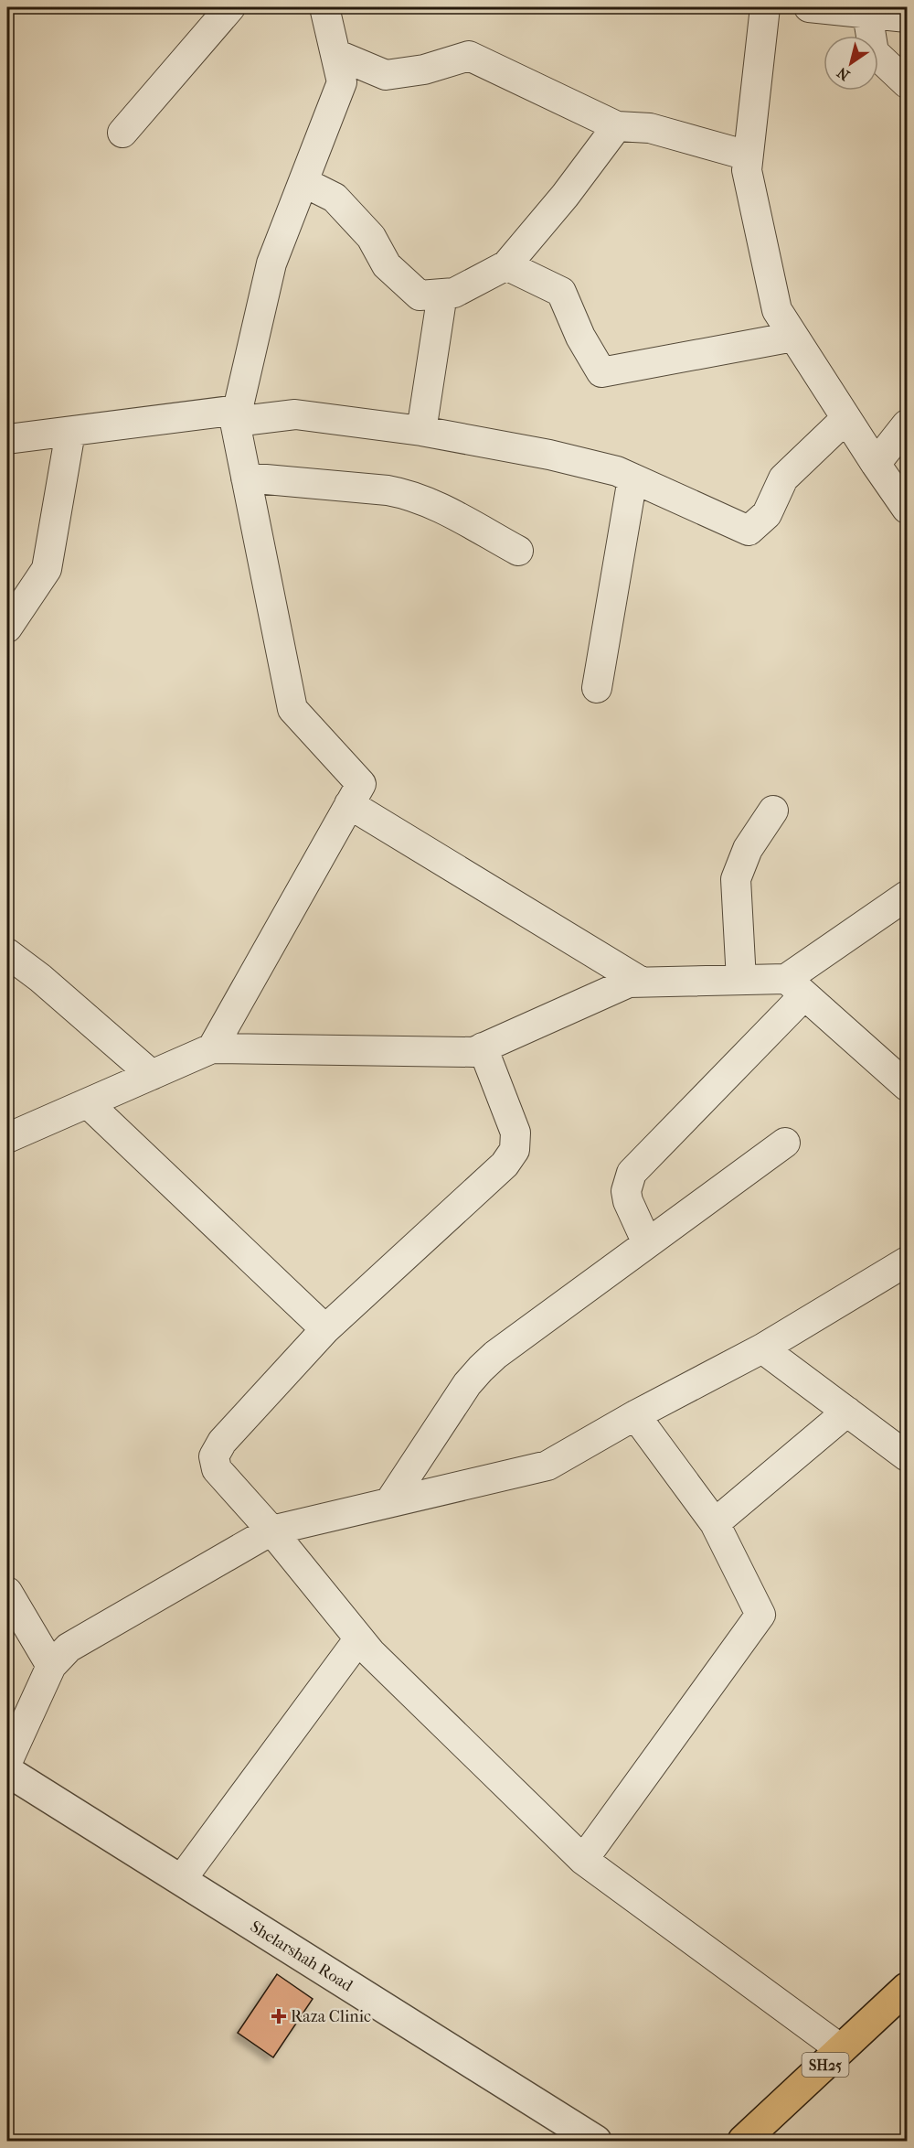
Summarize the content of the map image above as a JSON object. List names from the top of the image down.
{
  "streets": {
    "main road": ["SH25"],
    "street": ["Shelarshah Road"]
  },
  "places": {
    "health": ["Raza Clinic"]
  },
  "north": "bottom left"
}
